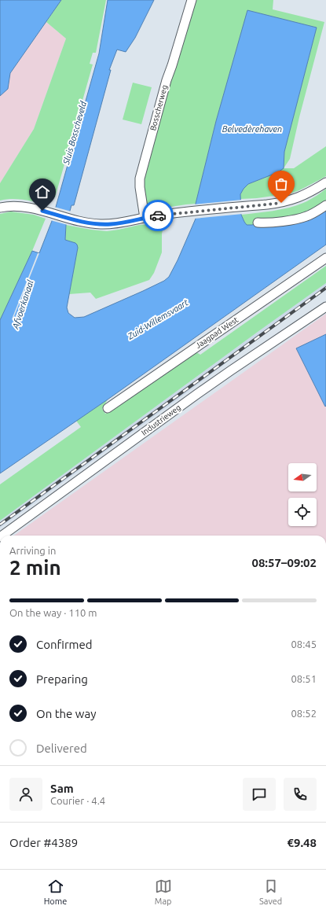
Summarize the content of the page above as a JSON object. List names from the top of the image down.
{
  "streets": {
    "street": ["Bosscherweg", "Jaagpad West", "Industrieweg"]
  },
  "water": [
    "Belvedèrehaven",
    "Sluis Bosscheveld",
    "Afvoerkanaal",
    "Zuid-Willemsvaart"
  ],
  "north": "left",
  "page": {
    "heading": ["2 min", "Arriving in", "08:57–09:02"],
    "panel": [
      "Sam",
      "Courier · 4.4",
      "Order #4389",
      "€9.48"
    ],
    "bar": "On the way · 110 m",
    "list": [
      ["Confirmed", "08:45"],
      ["Preparing", "08:51"],
      ["On the way", "08:52"],
      "Delivered"
    ],
    "tabs": ["Home", "Map", "Saved"]
  }
}
